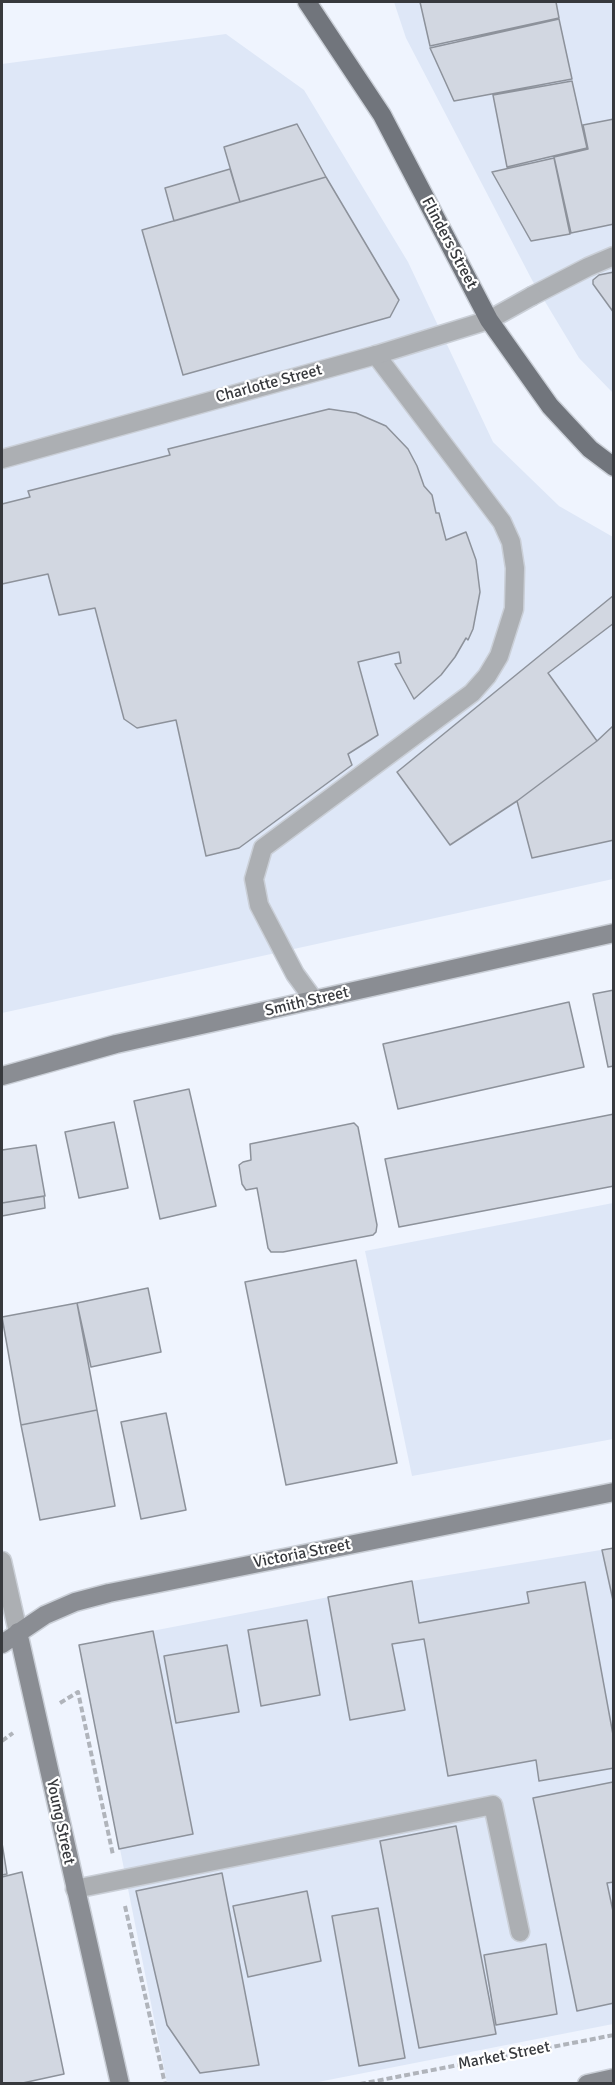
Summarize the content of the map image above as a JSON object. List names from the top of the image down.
{
  "streets": {
    "main road": ["Flinders Street"],
    "street": [
      "Charlotte Street",
      "Smith Street",
      "Victoria Street",
      "Young Street"
    ],
    "path": ["Market Street"]
  },
  "crossings": [
    ["Flinders Street", "Charlotte Street"],
    ["Victoria Street", "Young Street"]
  ]
}
